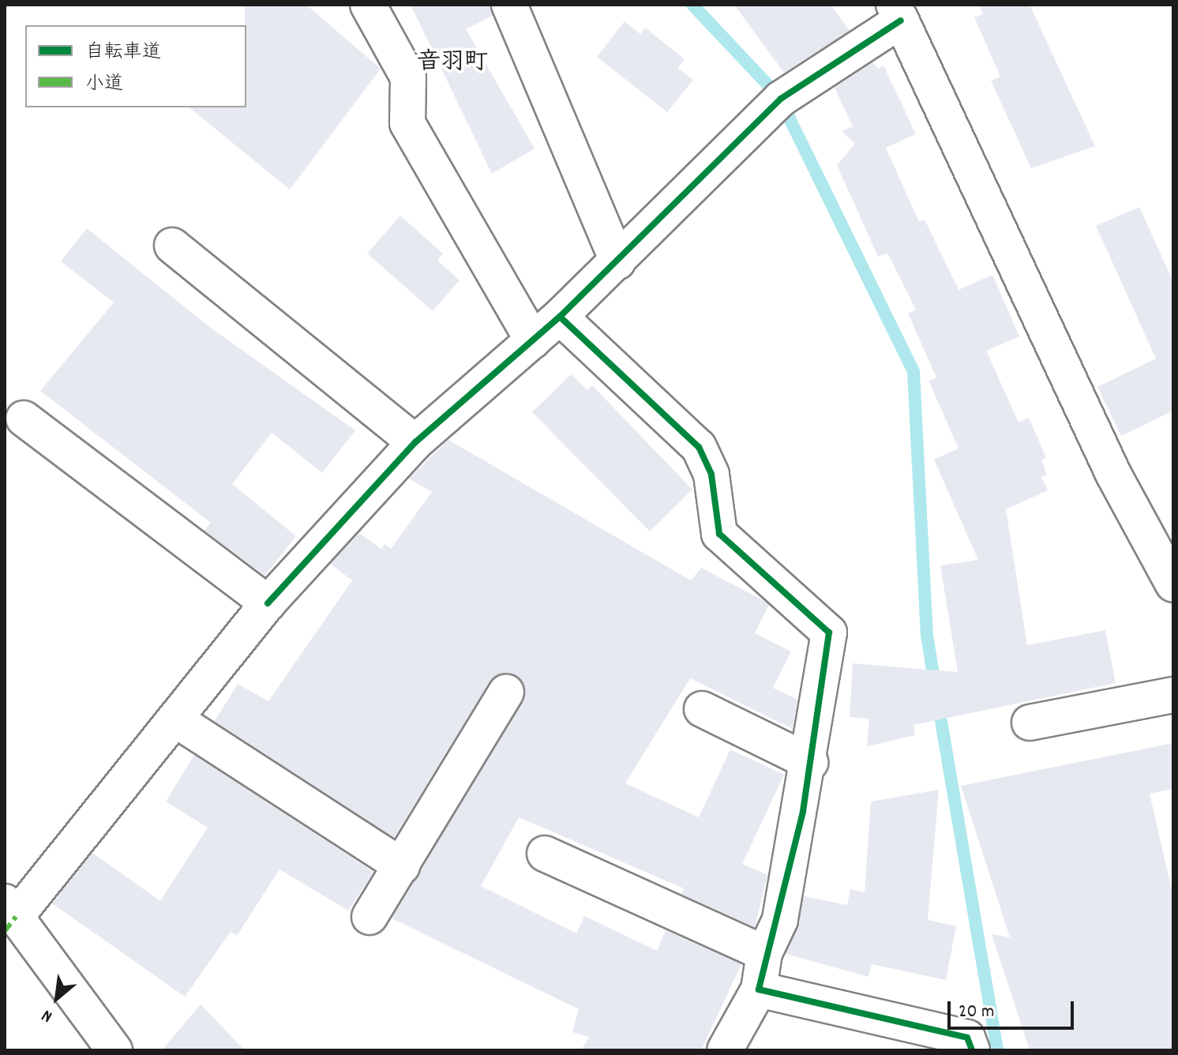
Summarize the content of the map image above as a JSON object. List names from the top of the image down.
{
  "districts": ["音羽町"],
  "legend": ["自転車道", "小道"],
  "scale_bar": "20 m",
  "north": "bottom left"
}
